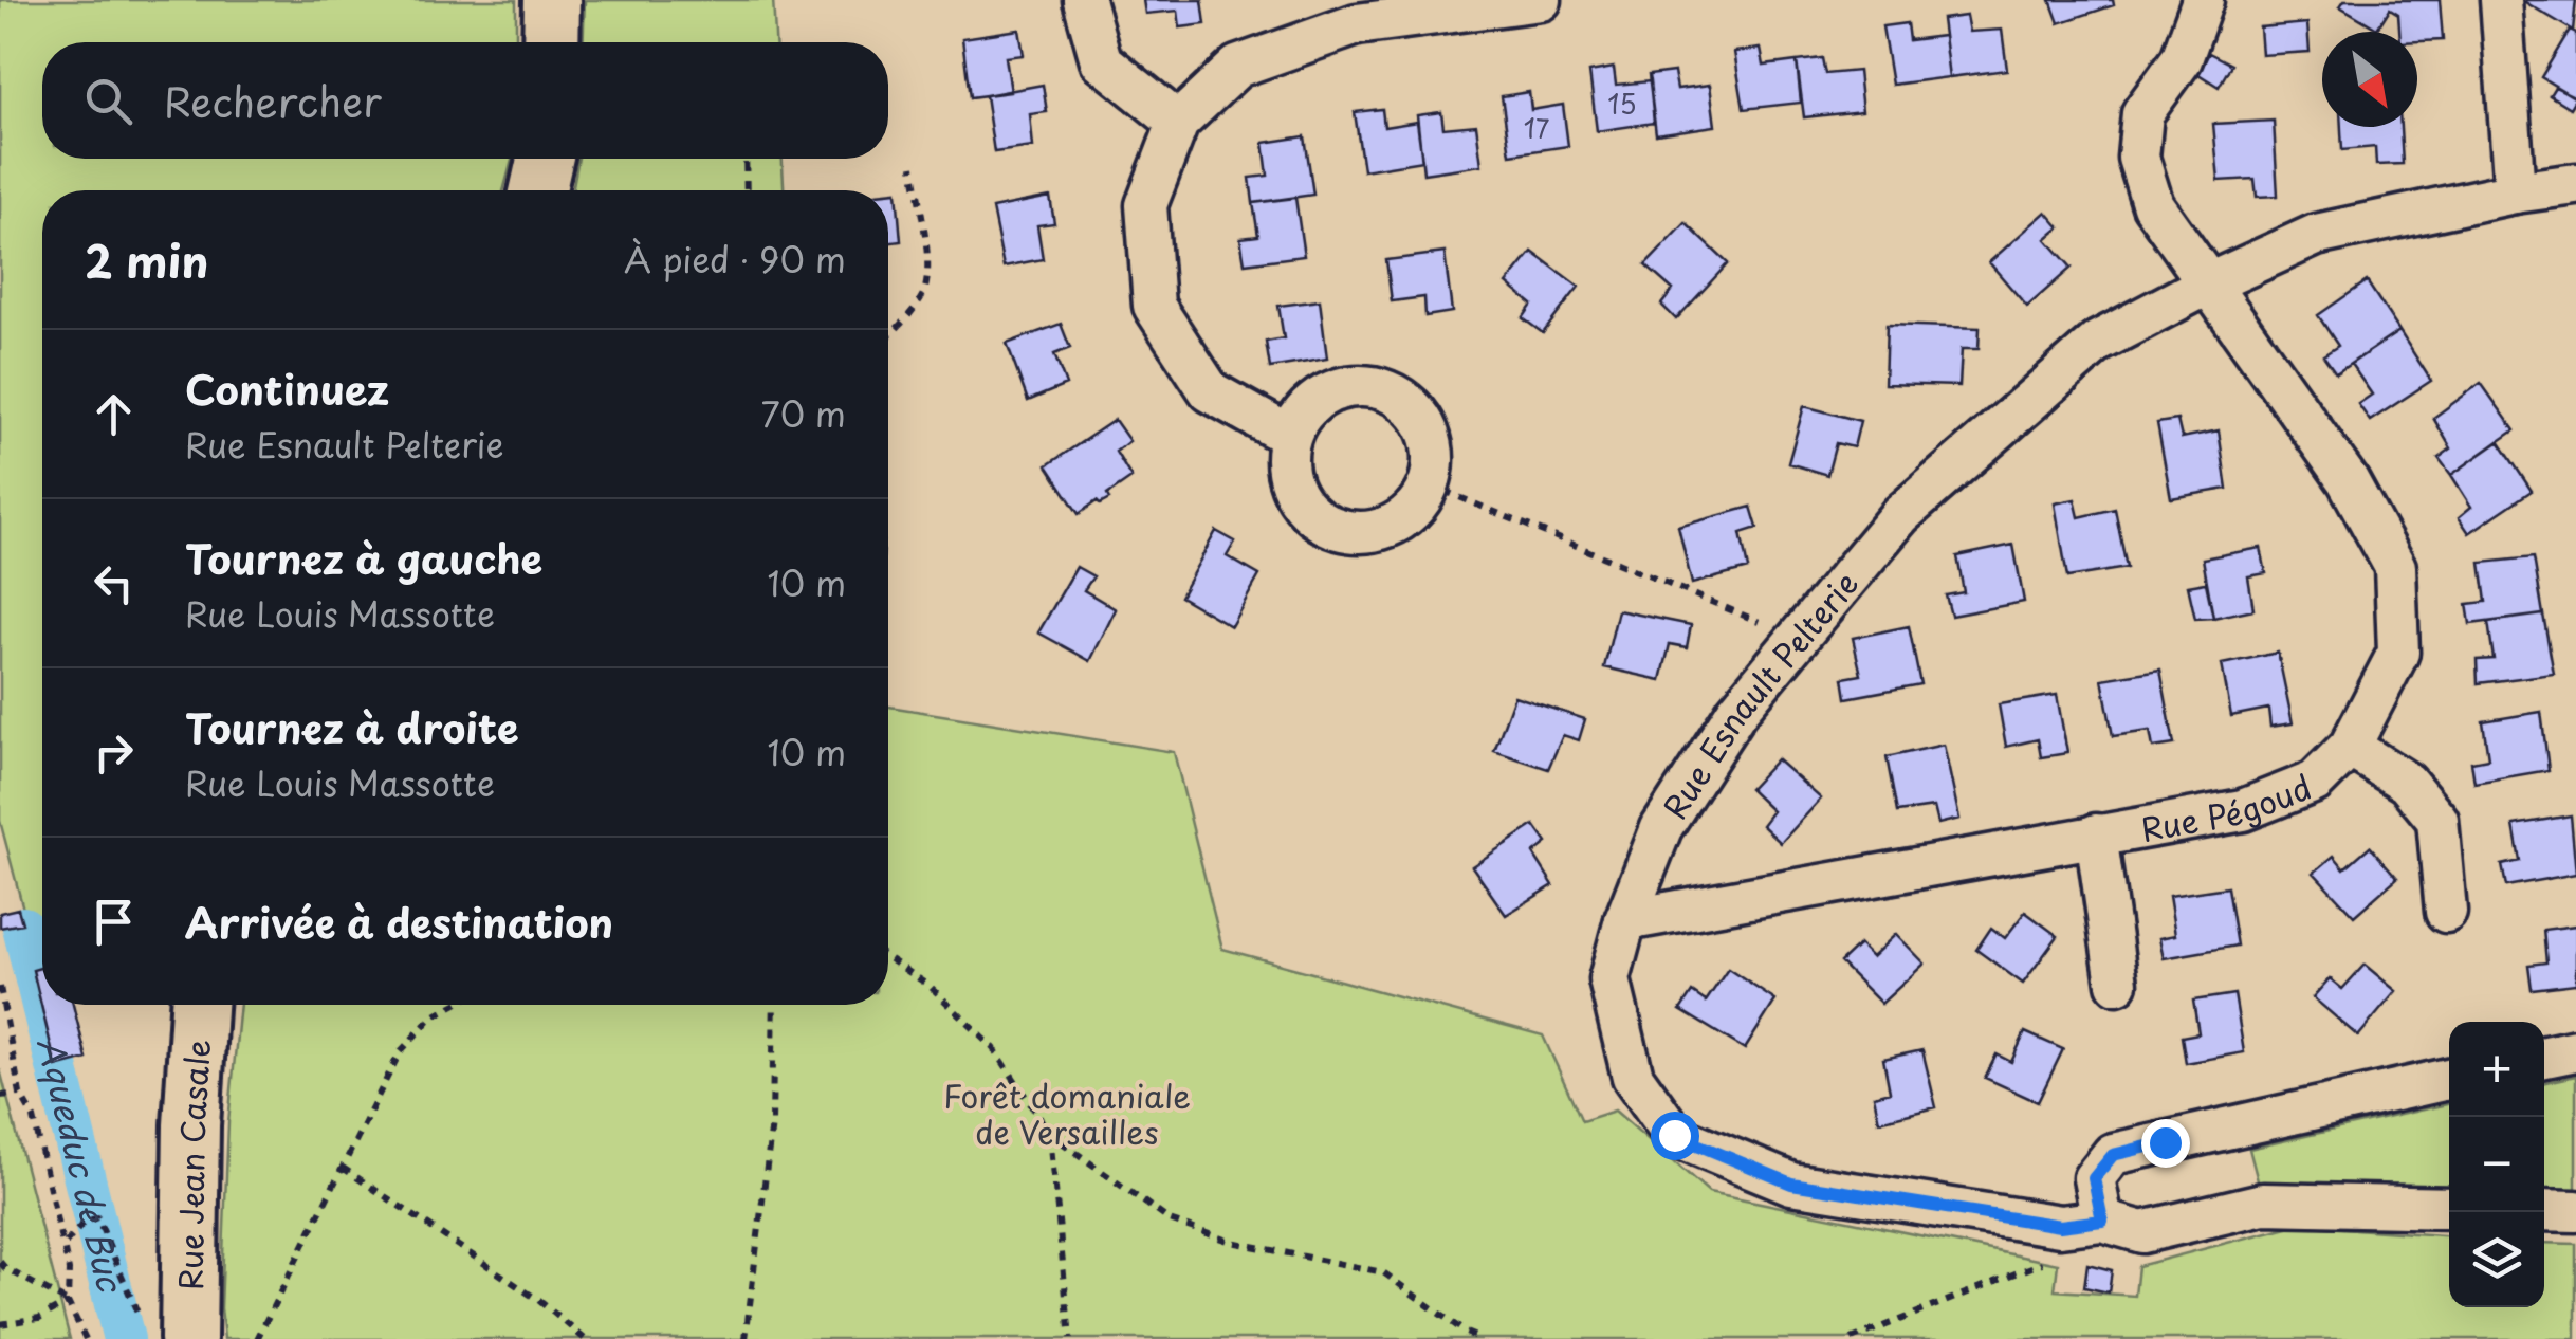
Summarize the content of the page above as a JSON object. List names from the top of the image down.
{
  "streets": {
    "main road": ["Rue Jean Casale"],
    "street": ["Rue Esnault Pelterie", "Rue Pégoud"]
  },
  "crossings": [
    ["Rue Esnault Pelterie", "Rue Pégoud"]
  ],
  "water": ["Aqueduc de Buc"],
  "parks": ["Forêt domaniale de Versailles"],
  "house_numbers": ["15", "17"],
  "north": "bottom right",
  "page": {
    "search": "Rechercher",
    "heading": ["2 min", "À pied · 90 m"],
    "list": [
      ["Continuez", "Rue Esnault Pelterie", "70 m"],
      ["Tournez à gauche", "Rue Louis Massotte", "10 m"],
      ["Tournez à droite", "Rue Louis Massotte", "10 m"],
      "Arrivée à destination"
    ],
    "map_buttons": ["+", "−"]
  }
}
